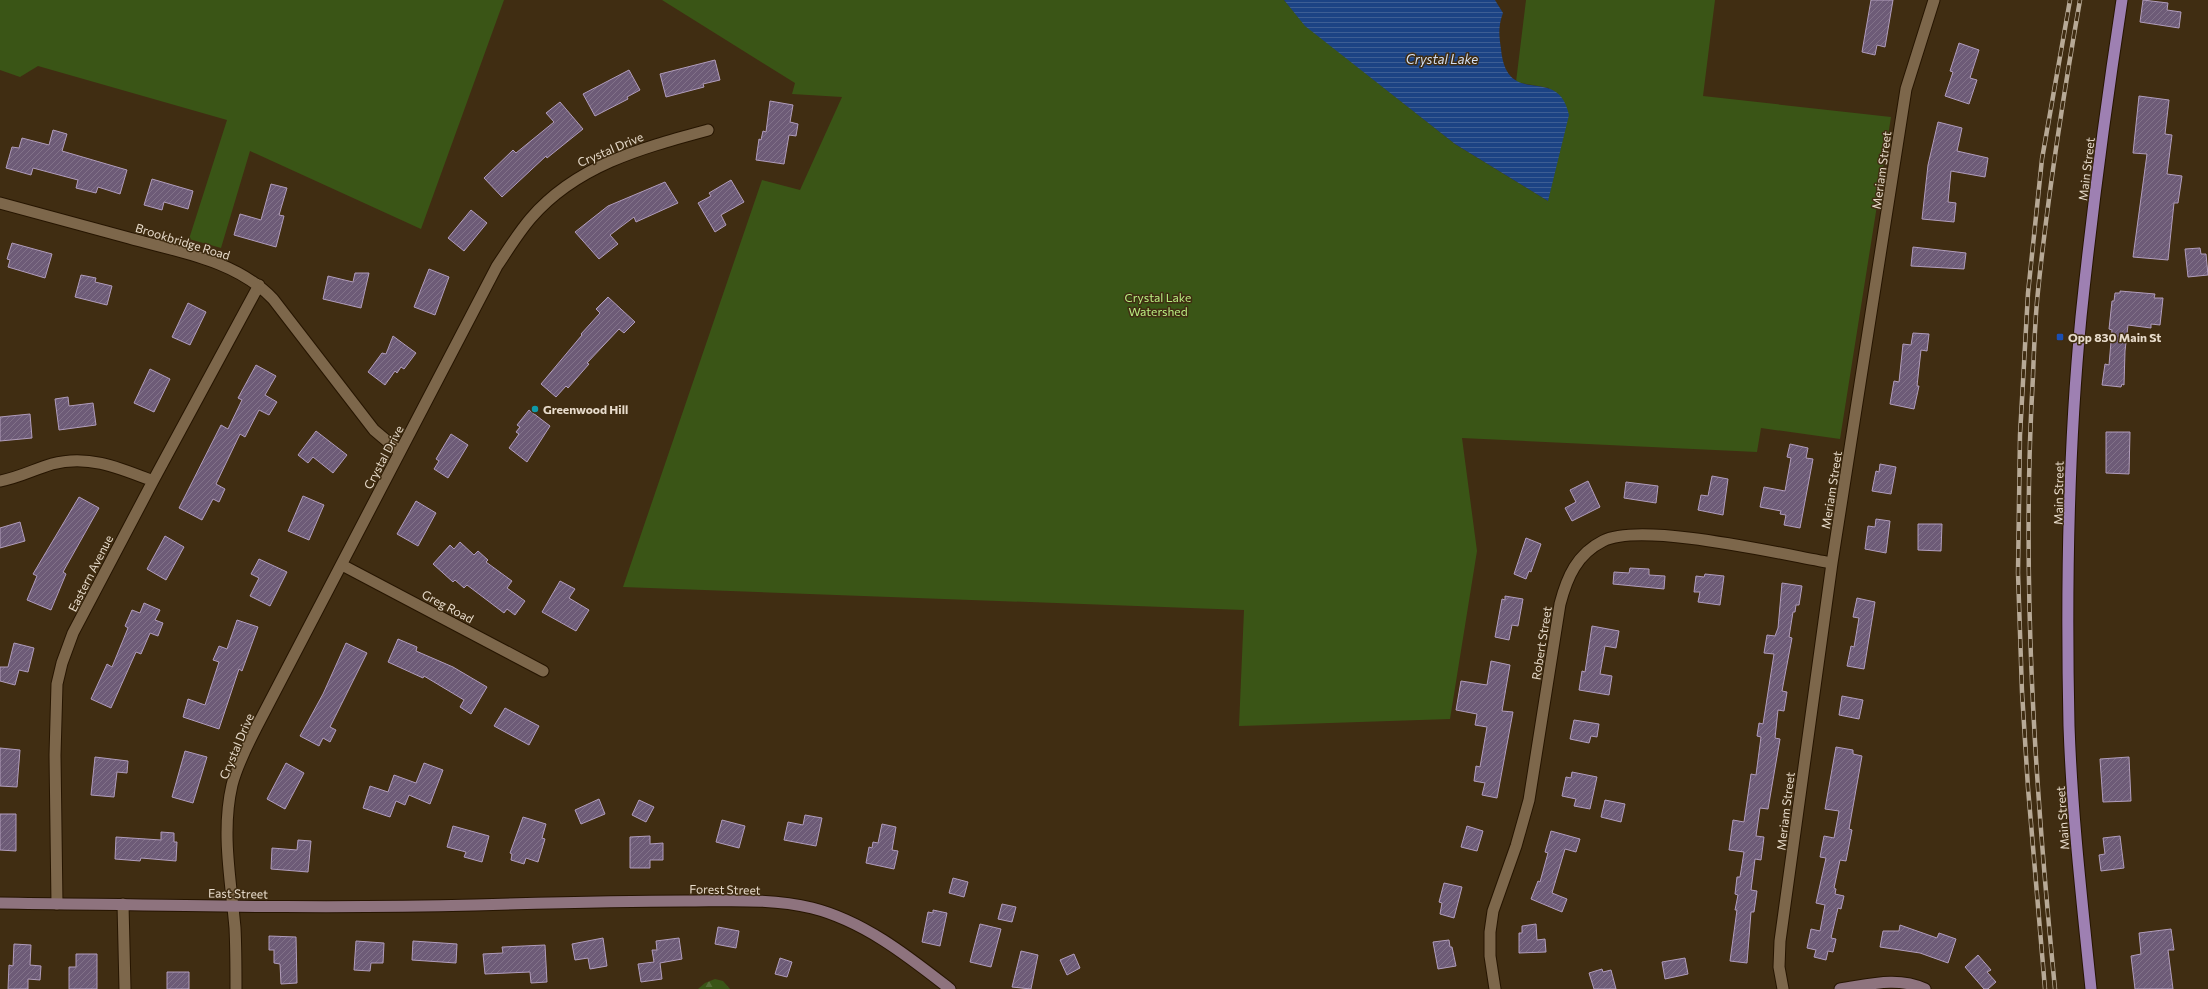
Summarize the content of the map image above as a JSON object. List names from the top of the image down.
{
  "streets": {
    "main road": ["Main Street", "Forest Street", "East Street"],
    "street": [
      "Crystal Drive",
      "Meriam Street",
      "Brookbridge Road",
      "Eastern Avenue",
      "Greg Road",
      "Robert Street"
    ]
  },
  "crossings": [
    ["Crystal Drive", "Brookbridge Road"],
    ["Crystal Drive", "Greg Road"],
    ["Crystal Drive", "East Street"],
    ["Meriam Street", "Robert Street"],
    ["Brookbridge Road", "Eastern Avenue"],
    ["Eastern Avenue", "East Street"],
    ["Forest Street", "East Street"]
  ],
  "water": ["Crystal Lake"],
  "parks": ["Crystal Lake Watershed"],
  "places": {
    "transit": ["Opp 830 Main St"],
    "other": ["Greenwood Hill"]
  }
}
